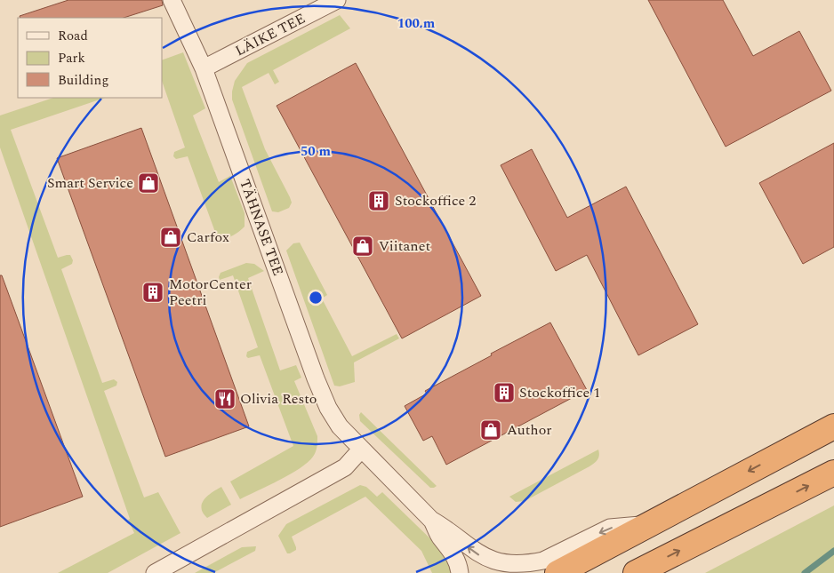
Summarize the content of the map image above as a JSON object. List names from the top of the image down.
{
  "streets": {
    "street": ["LÄIKE TEE", "TÄHNASE TEE"]
  },
  "crossings": [
    ["LÄIKE TEE", "TÄHNASE TEE"]
  ],
  "places": {
    "shop": [
      "Smart Service",
      "Carfox",
      "Viitanet",
      "Author"
    ],
    "building": ["Stockoffice 2", "MotorCenter Peetri", "Stockoffice 1"],
    "restaurant": ["Olivia Resto"]
  },
  "legend": ["Road", "Park", "Building"],
  "rings": ["100 m", "50 m"]
}
